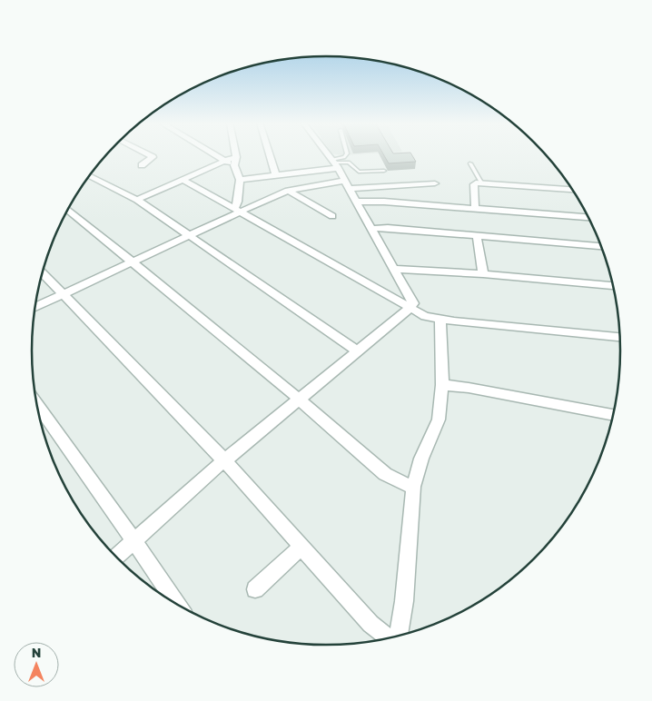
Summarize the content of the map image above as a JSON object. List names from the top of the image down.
{
  "north": "top"
}
